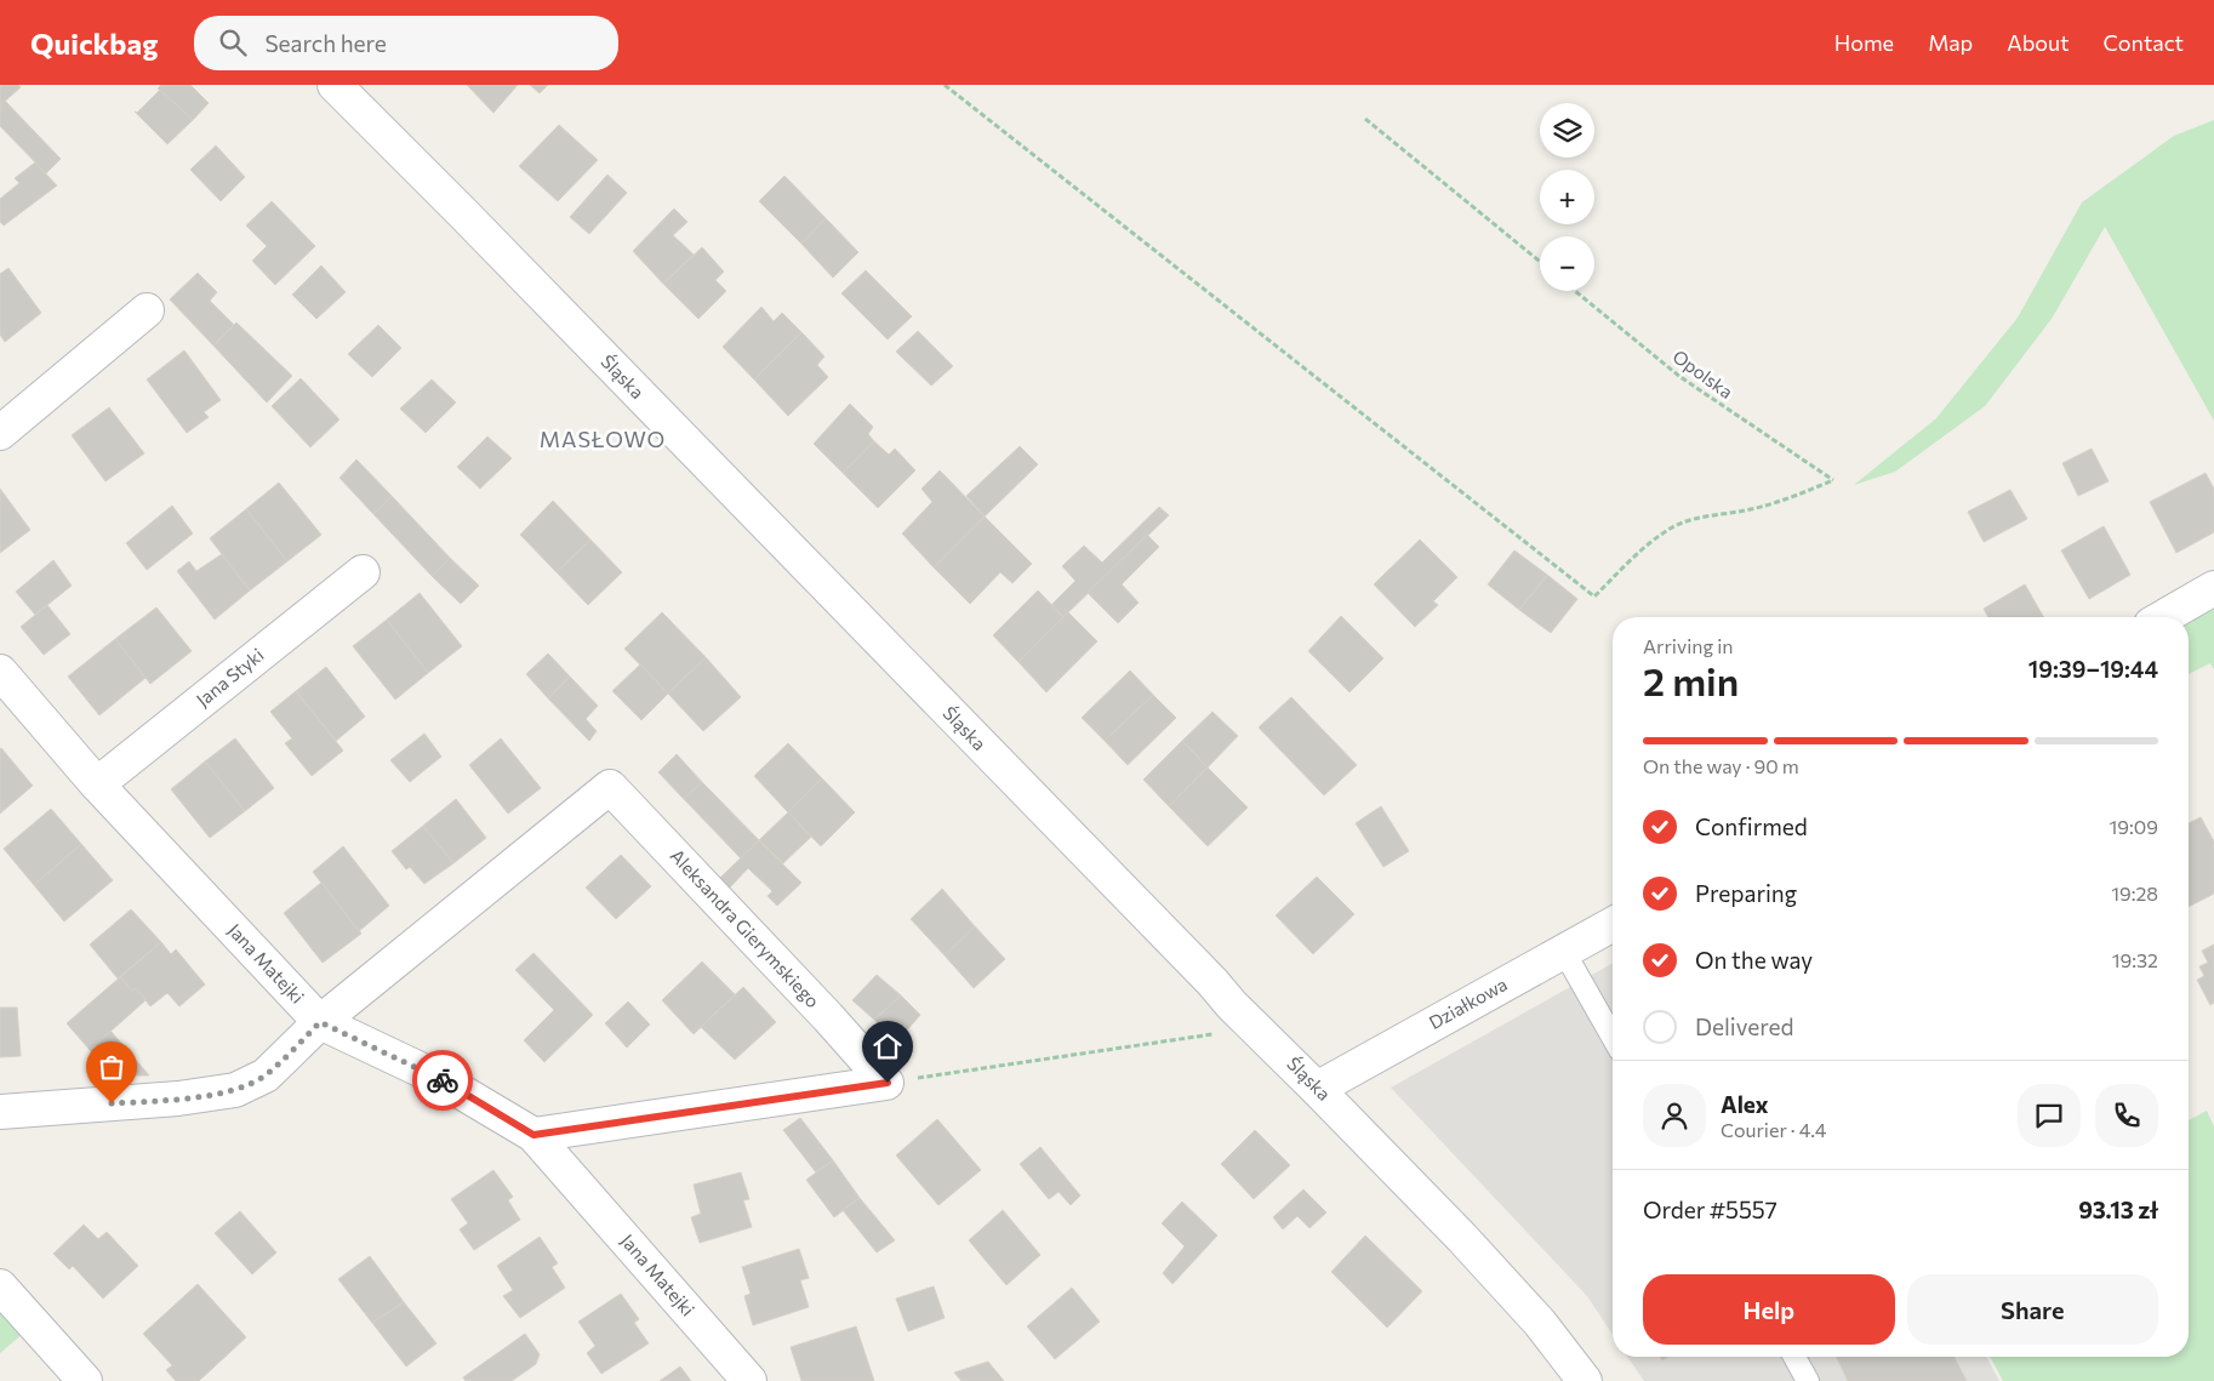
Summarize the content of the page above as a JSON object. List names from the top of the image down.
{
  "streets": {
    "street": [
      "Śląska",
      "Jana Styki",
      "Aleksandra Gierymskiego",
      "Jana Matejki",
      "Działkowa"
    ],
    "path": ["Opolska"]
  },
  "crossings": [
    ["Śląska", "Działkowa"],
    ["Jana Styki", "Jana Matejki"],
    ["Aleksandra Gierymskiego", "Jana Matejki"]
  ],
  "districts": ["MASŁOWO"],
  "page": {
    "header": "Quickbag",
    "search": "Search here",
    "nav": [
      "Home",
      "Map",
      "About",
      "Contact"
    ],
    "map_buttons": ["+", "−"],
    "heading": ["2 min", "Arriving in", "19:39–19:44"],
    "panel": [
      "Alex",
      "Courier · 4.4",
      "Order #5557",
      "93.13 zł"
    ],
    "bar": "On the way · 90 m",
    "list": [
      ["Confirmed", "19:09"],
      ["Preparing", "19:28"],
      ["On the way", "19:32"],
      "Delivered"
    ],
    "buttons": ["Help", "Share"]
  }
}
